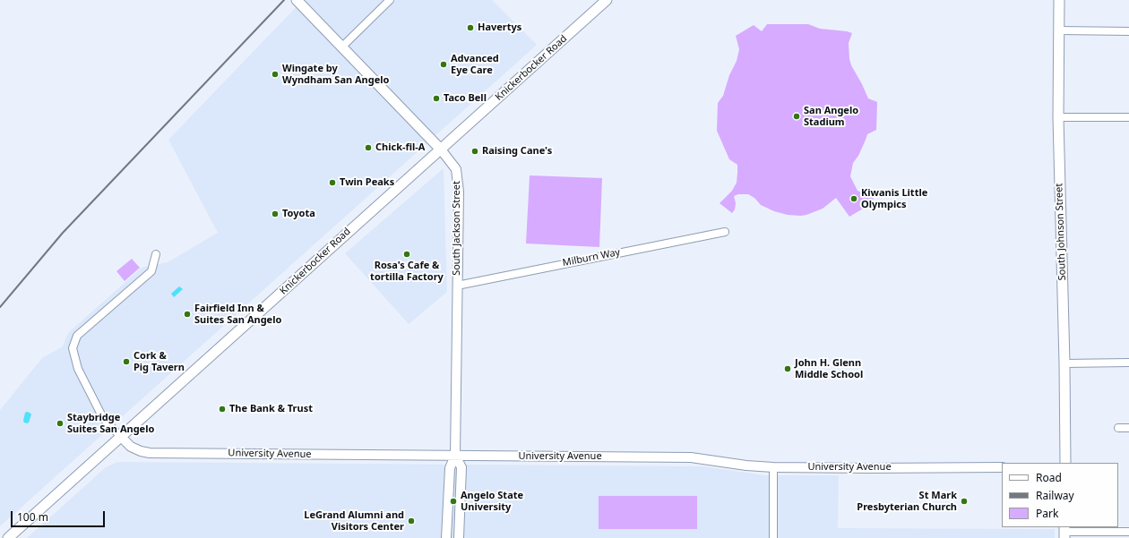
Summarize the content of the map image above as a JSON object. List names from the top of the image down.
{
  "streets": {
    "main road": ["Knickerbocker Road", "South Jackson Street", "South Johnson Street"],
    "street": ["Milburn Way", "University Avenue"]
  },
  "crossings": [
    ["Knickerbocker Road", "South Jackson Street"],
    ["Knickerbocker Road", "University Avenue"],
    ["South Jackson Street", "Milburn Way"],
    ["South Jackson Street", "University Avenue"]
  ],
  "places": [
    "Havertys",
    "Advanced Eye Care",
    "Wingate by Wyndham San Angelo",
    "Taco Bell",
    "San Angelo Stadium",
    "Chick-fil-A",
    "Raising Cane's",
    "Twin Peaks",
    "Kiwanis Little Olympics",
    "Toyota",
    "Rosa's Cafe & tortilla Factory",
    "Fairfield Inn & Suites San Angelo",
    "Cork & Pig Tavern",
    "John H. Glenn Middle School",
    "The Bank & Trust",
    "Staybridge Suites San Angelo",
    "Angelo State University",
    "St Mark Presbyterian Church",
    "LeGrand Alumni and Visitors Center"
  ],
  "legend": ["Road", "Railway", "Park"],
  "scale_bar": "100 m"
}
